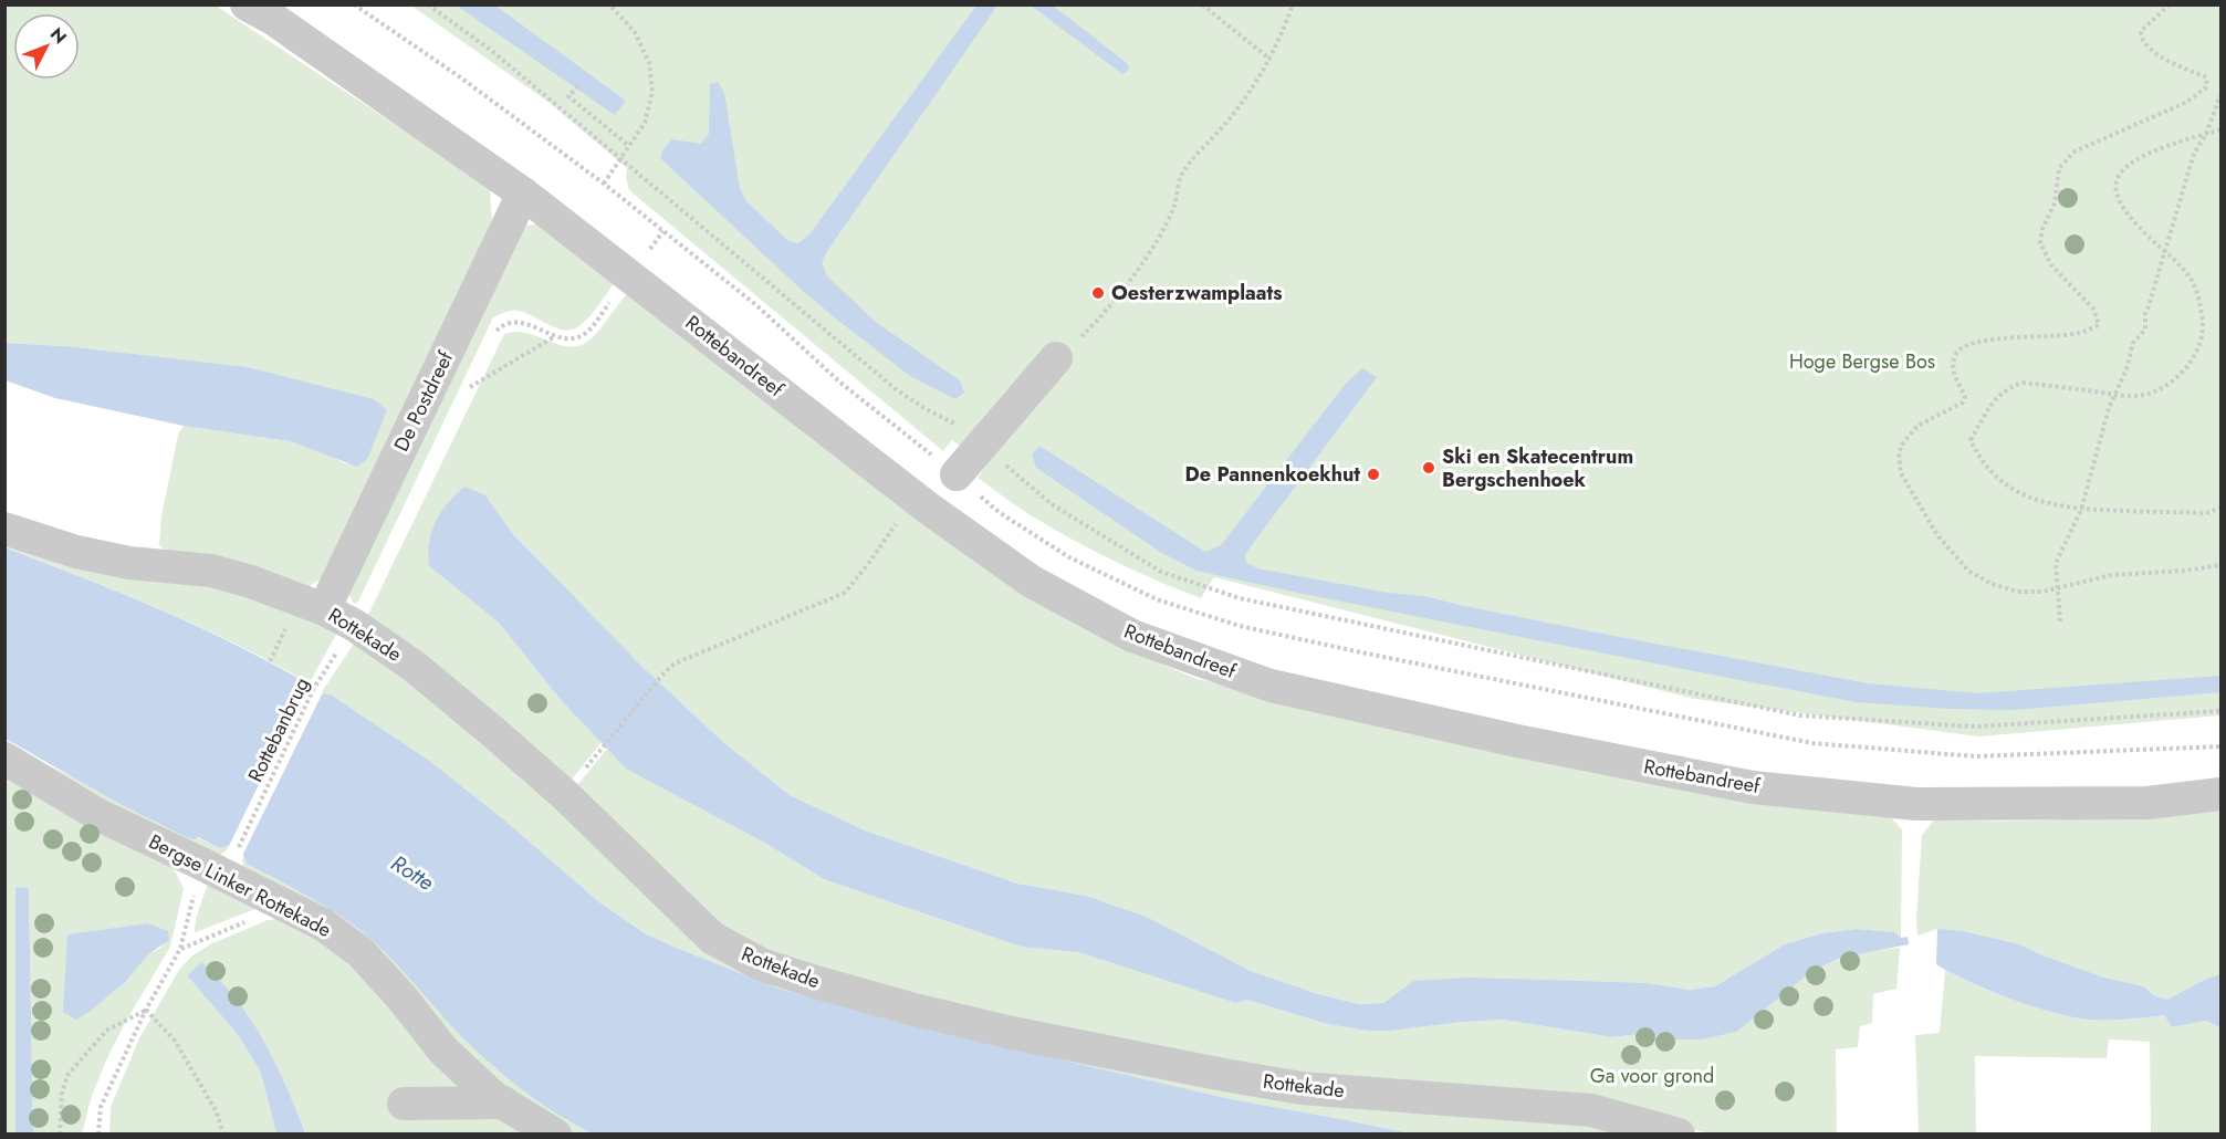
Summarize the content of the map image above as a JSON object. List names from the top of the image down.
{
  "streets": {
    "street": [
      "Rottebandreef",
      "De Postdreef",
      "Rottekade",
      "Bergse Linker Rottekade"
    ],
    "path": ["Rottebanbrug"]
  },
  "crossings": [
    ["Rottebandreef", "De Postdreef"],
    ["De Postdreef", "Rottekade"],
    ["Rottekade", "Rottebanbrug"]
  ],
  "water": ["Rotte"],
  "parks": ["Hoge Bergse Bos", "Ga voor grond"],
  "places": ["Oesterzwamplaats", "Ski en Skatecentrum Bergschenhoek", "De Pannenkoekhut"],
  "north": "top right"
}
